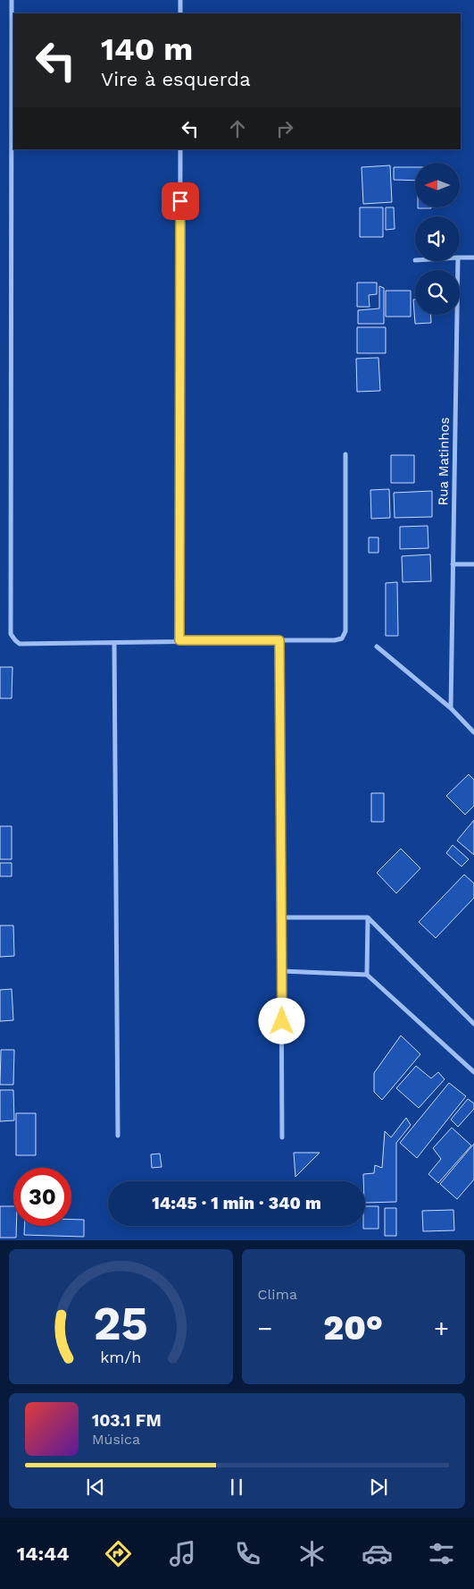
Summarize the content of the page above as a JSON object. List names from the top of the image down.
{
  "streets": {
    "street": ["Rua Matinhos"]
  },
  "north": "left",
  "page": {
    "turn": ["140 m", "Vire à esquerda"],
    "limit": "30",
    "trip": "14:45 · 1 min · 340 m",
    "tile": "Clima",
    "heat": ["−", "20°", "+"],
    "song": ["103.1 FM", "Música"],
    "tabs": "14:44",
    "gauge": ["25", "km/h"]
  }
}
